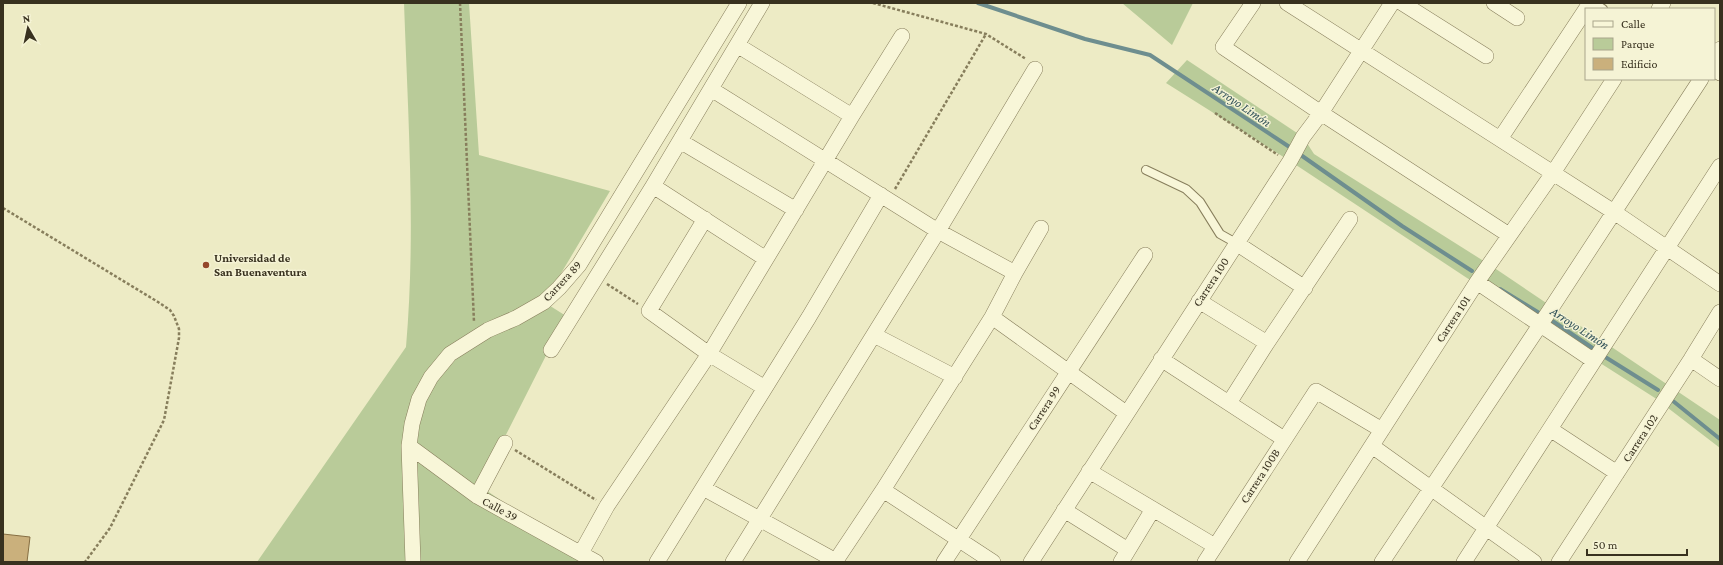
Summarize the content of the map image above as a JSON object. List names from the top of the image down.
{
  "streets": {
    "street": [
      "Carrera 89",
      "Carrera 100",
      "Carrera 101",
      "Carrera 99",
      "Carrera 102",
      "Carrera 100B",
      "Calle 39"
    ]
  },
  "crossings": [
    ["Carrera 89", "Calle 39"],
    ["Carrera 101", "Carrera 100B"]
  ],
  "water": ["Arroyo Limón"],
  "places": ["Universidad de San Buenaventura"],
  "legend": ["Calle", "Parque", "Edificio"],
  "scale_bar": "50 m",
  "north": "top"
}
